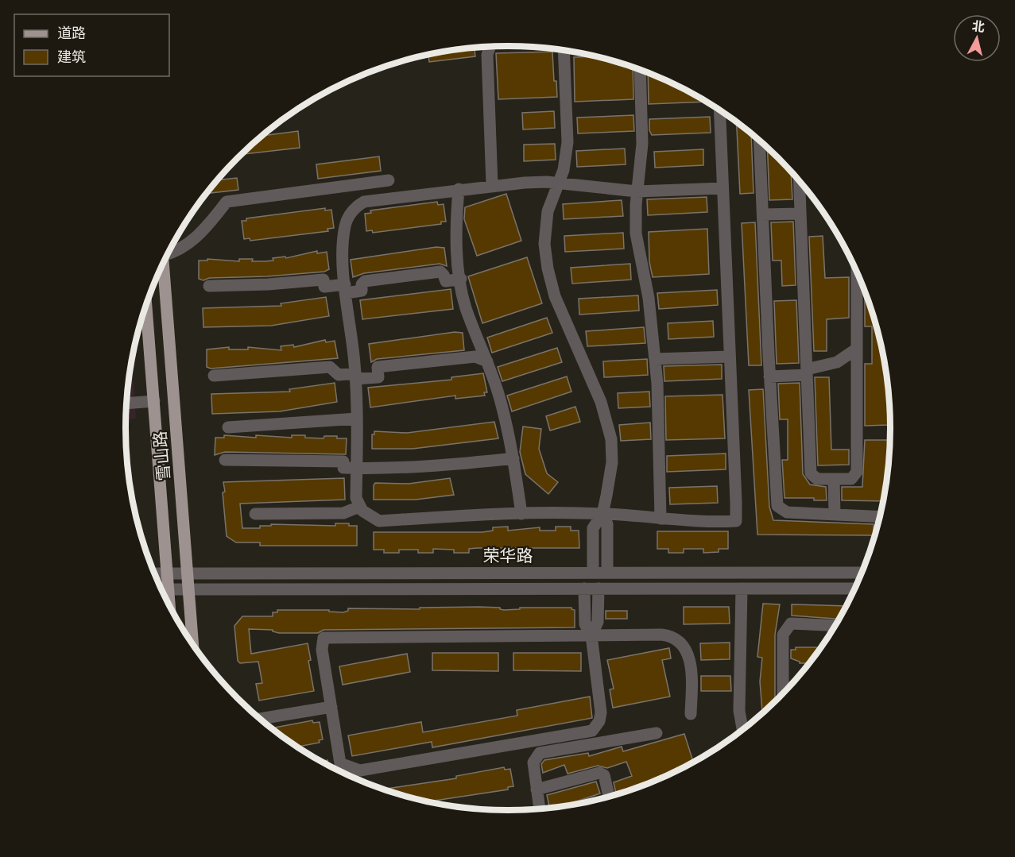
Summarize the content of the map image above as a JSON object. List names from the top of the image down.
{
  "streets": {
    "main road": ["雪山路"],
    "street": ["荣华路"]
  },
  "crossings": [
    ["雪山路", "荣华路"]
  ],
  "legend": ["道路", "建筑"],
  "north": "top"
}
